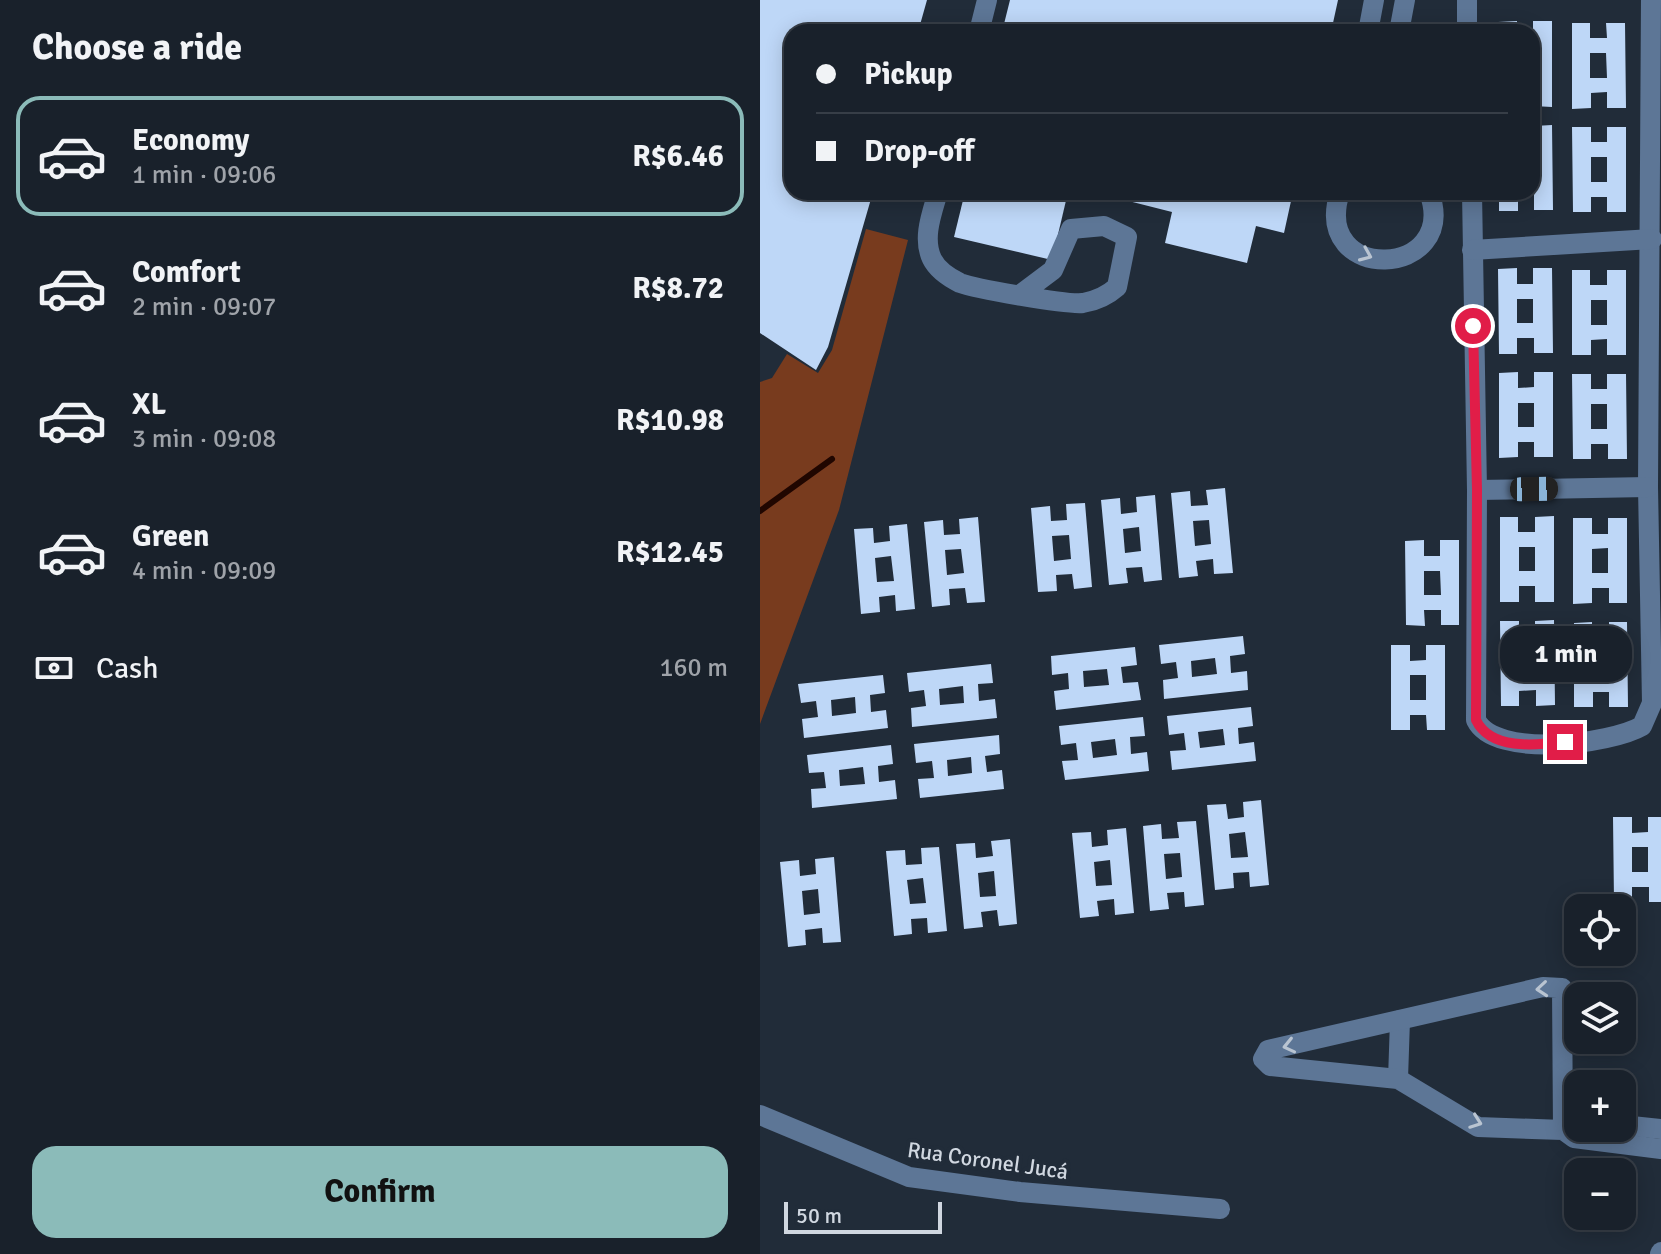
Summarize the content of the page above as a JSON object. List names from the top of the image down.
{
  "streets": {
    "street": ["Rua Coronel Jucá"]
  },
  "scale_bar": "50 m",
  "page": {
    "heading": "Choose a ride",
    "banner": ["Pickup", "Drop-off"],
    "list": [
      {
        "name": "Economy",
        "note": "1 min · 09:06",
        "value": "R$6.46"
      },
      {
        "name": "Comfort",
        "note": "2 min · 09:07",
        "value": "R$8.72"
      },
      {
        "name": "XL",
        "note": "3 min · 09:08",
        "value": "R$10.98"
      },
      {
        "name": "Green",
        "note": "4 min · 09:09",
        "value": "R$12.45"
      }
    ],
    "pay": ["Cash", "160 m"],
    "bubble": "1 min",
    "map_buttons": ["+", "−"],
    "buttons": "Confirm",
    "scale": "50 m"
  }
}
